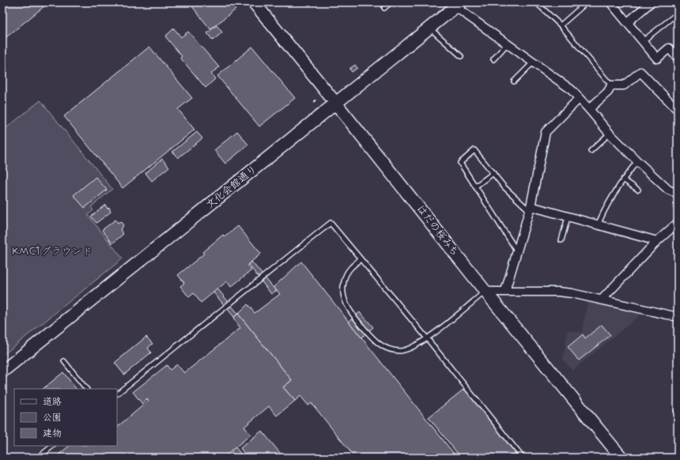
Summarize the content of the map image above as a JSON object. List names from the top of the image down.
{
  "streets": {
    "street": ["文化会館通り", "はだの桜みち"]
  },
  "crossings": [
    ["文化会館通り", "はだの桜みち"]
  ],
  "parks": ["KMCTグラウンド"],
  "legend": ["道路", "公園", "建物"]
}
